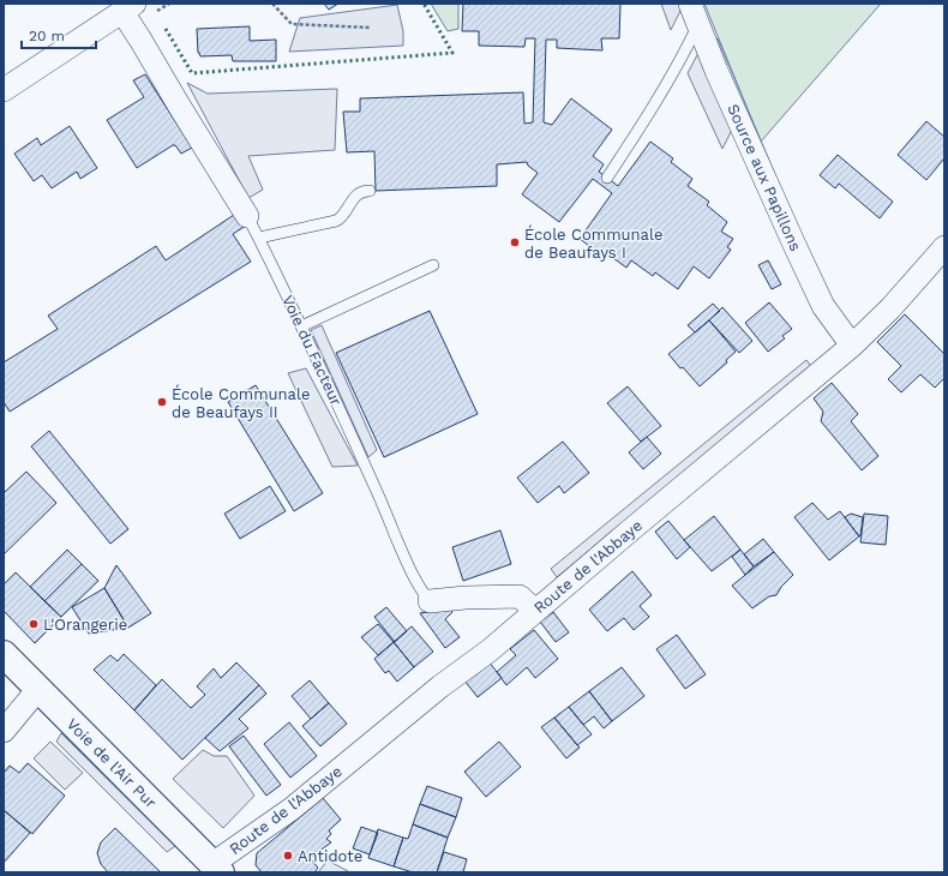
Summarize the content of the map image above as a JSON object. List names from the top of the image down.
{
  "streets": {
    "main road": ["Voie de l'Air Pur"],
    "street": ["Source aux Papillons", "Voie du Facteur", "Route de l'Abbaye"]
  },
  "crossings": [
    ["Source aux Papillons", "Route de l'Abbaye"],
    ["Voie du Facteur", "Route de l'Abbaye"],
    ["Route de l'Abbaye", "Voie de l'Air Pur"]
  ],
  "places": [
    "École Communale de Beaufays I",
    "École Communale de Beaufays II",
    "L'Orangerie",
    "Antidote"
  ],
  "scale_bar": "20 m"
}
